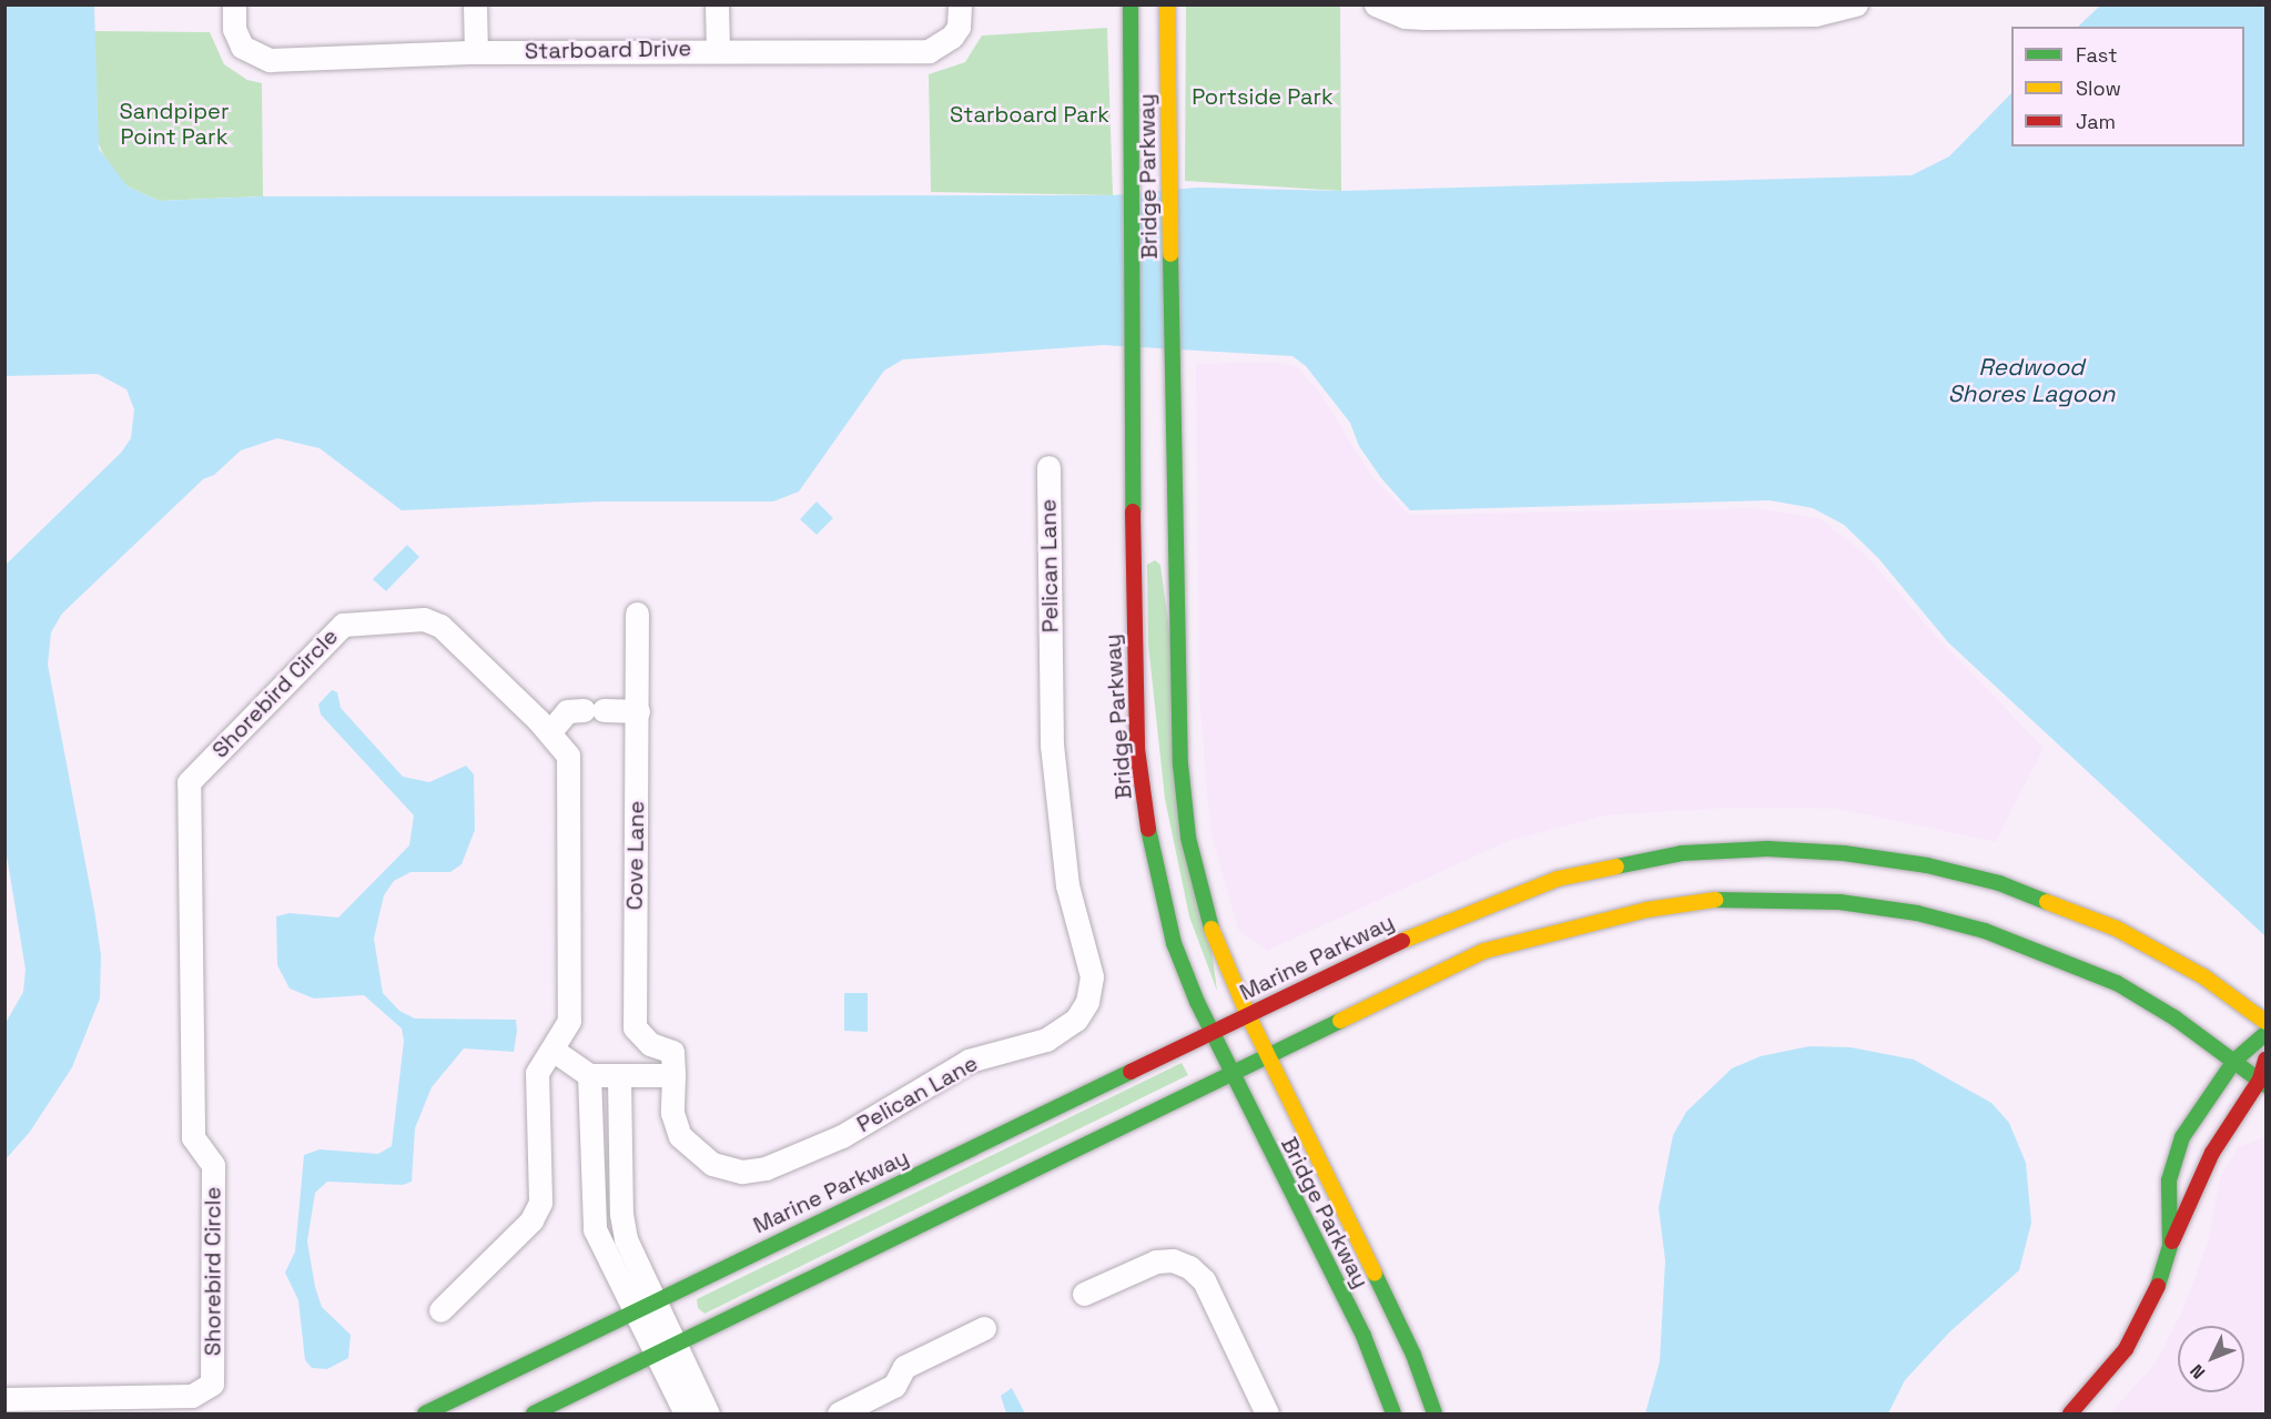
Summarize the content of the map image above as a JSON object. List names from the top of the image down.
{
  "streets": {
    "main road": ["Bridge Parkway", "Marine Parkway"],
    "street": [
      "Starboard Drive",
      "Pelican Lane",
      "Shorebird Circle",
      "Cove Lane"
    ]
  },
  "crossings": [
    ["Bridge Parkway", "Marine Parkway"],
    ["Pelican Lane", "Cove Lane"]
  ],
  "water": ["Redwood Shores Lagoon"],
  "parks": ["Portside Park", "Sandpiper Point Park", "Starboard Park"],
  "legend": ["Fast", "Slow", "Jam"],
  "north": "bottom left"
}
